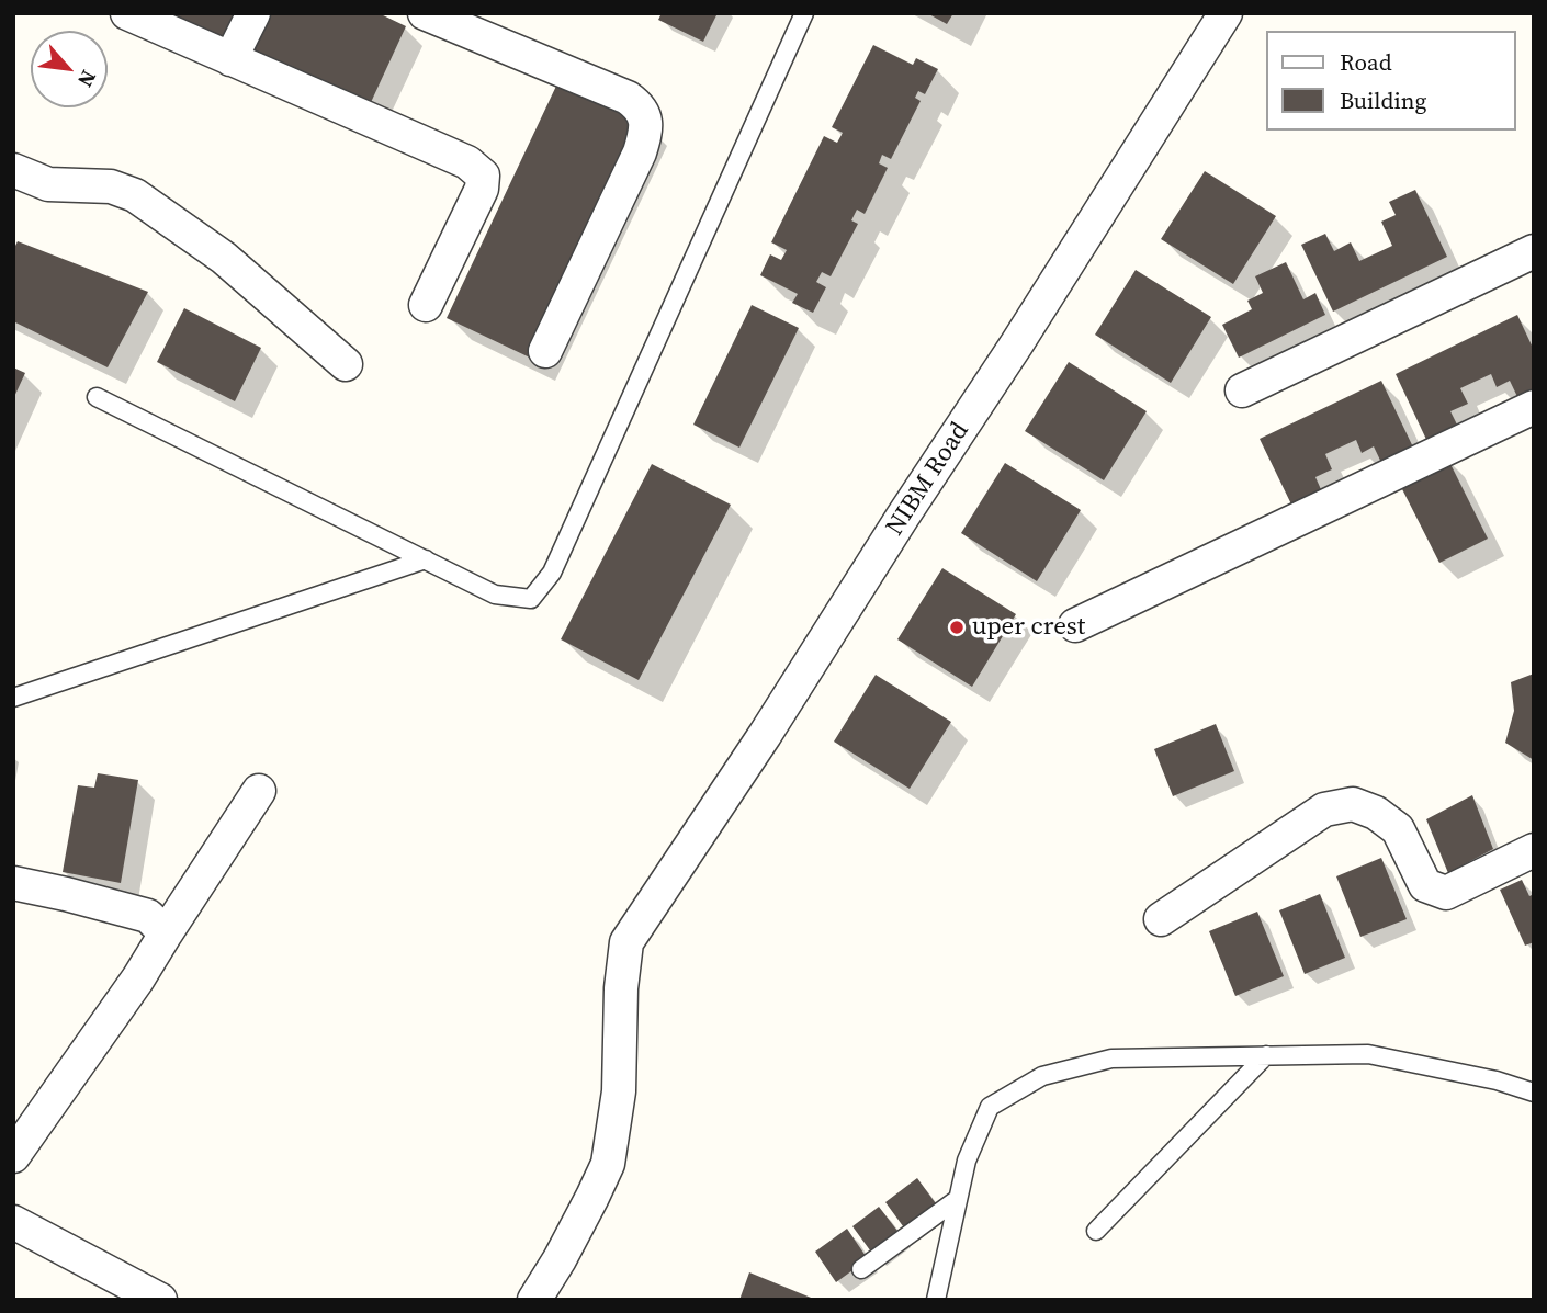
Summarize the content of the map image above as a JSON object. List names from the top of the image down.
{
  "streets": {
    "street": ["NIBM Road"]
  },
  "places": ["uper crest"],
  "legend": ["Road", "Building"],
  "north": "bottom right"
}
